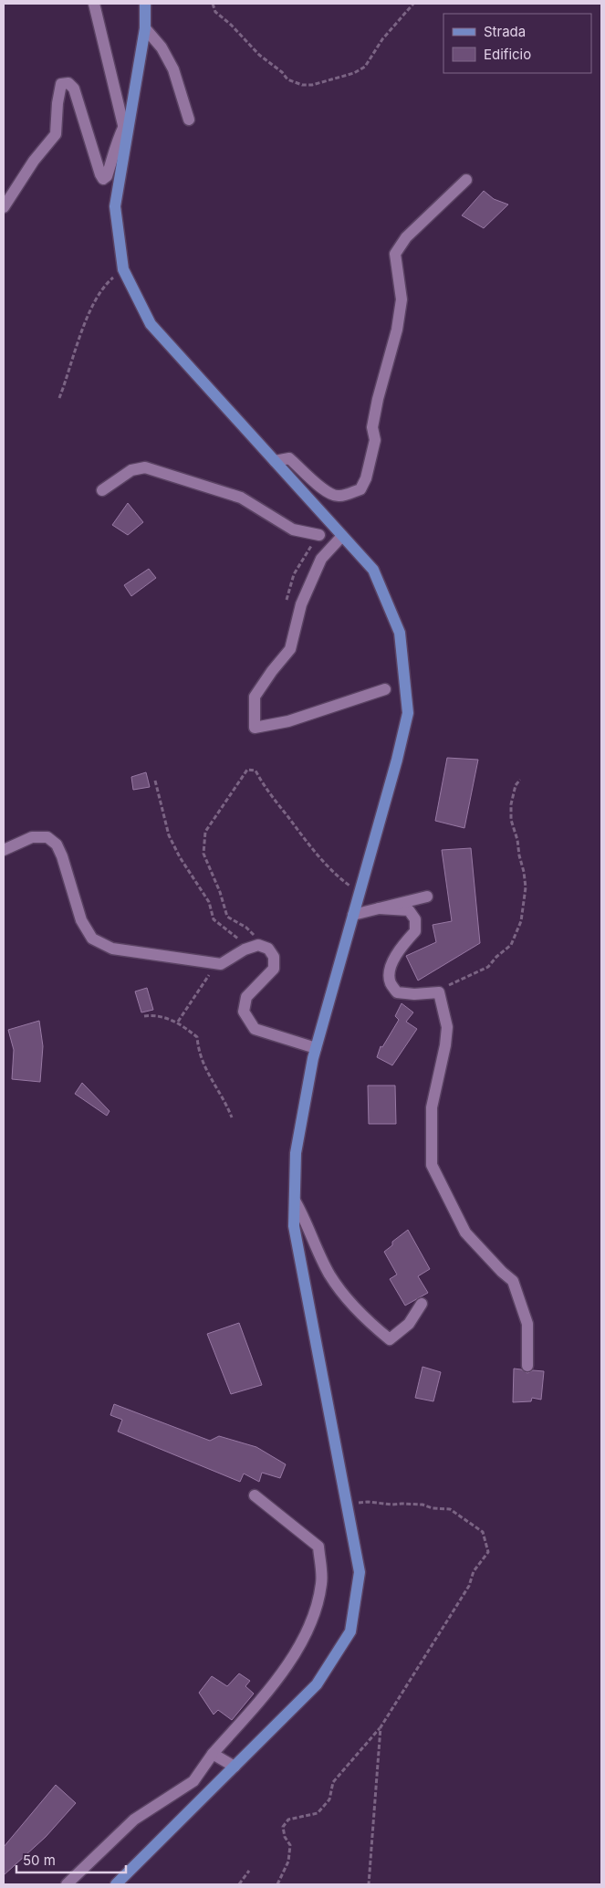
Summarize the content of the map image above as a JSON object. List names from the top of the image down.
{
  "legend": ["Strada", "Edificio"],
  "scale_bar": "50 m"
}
